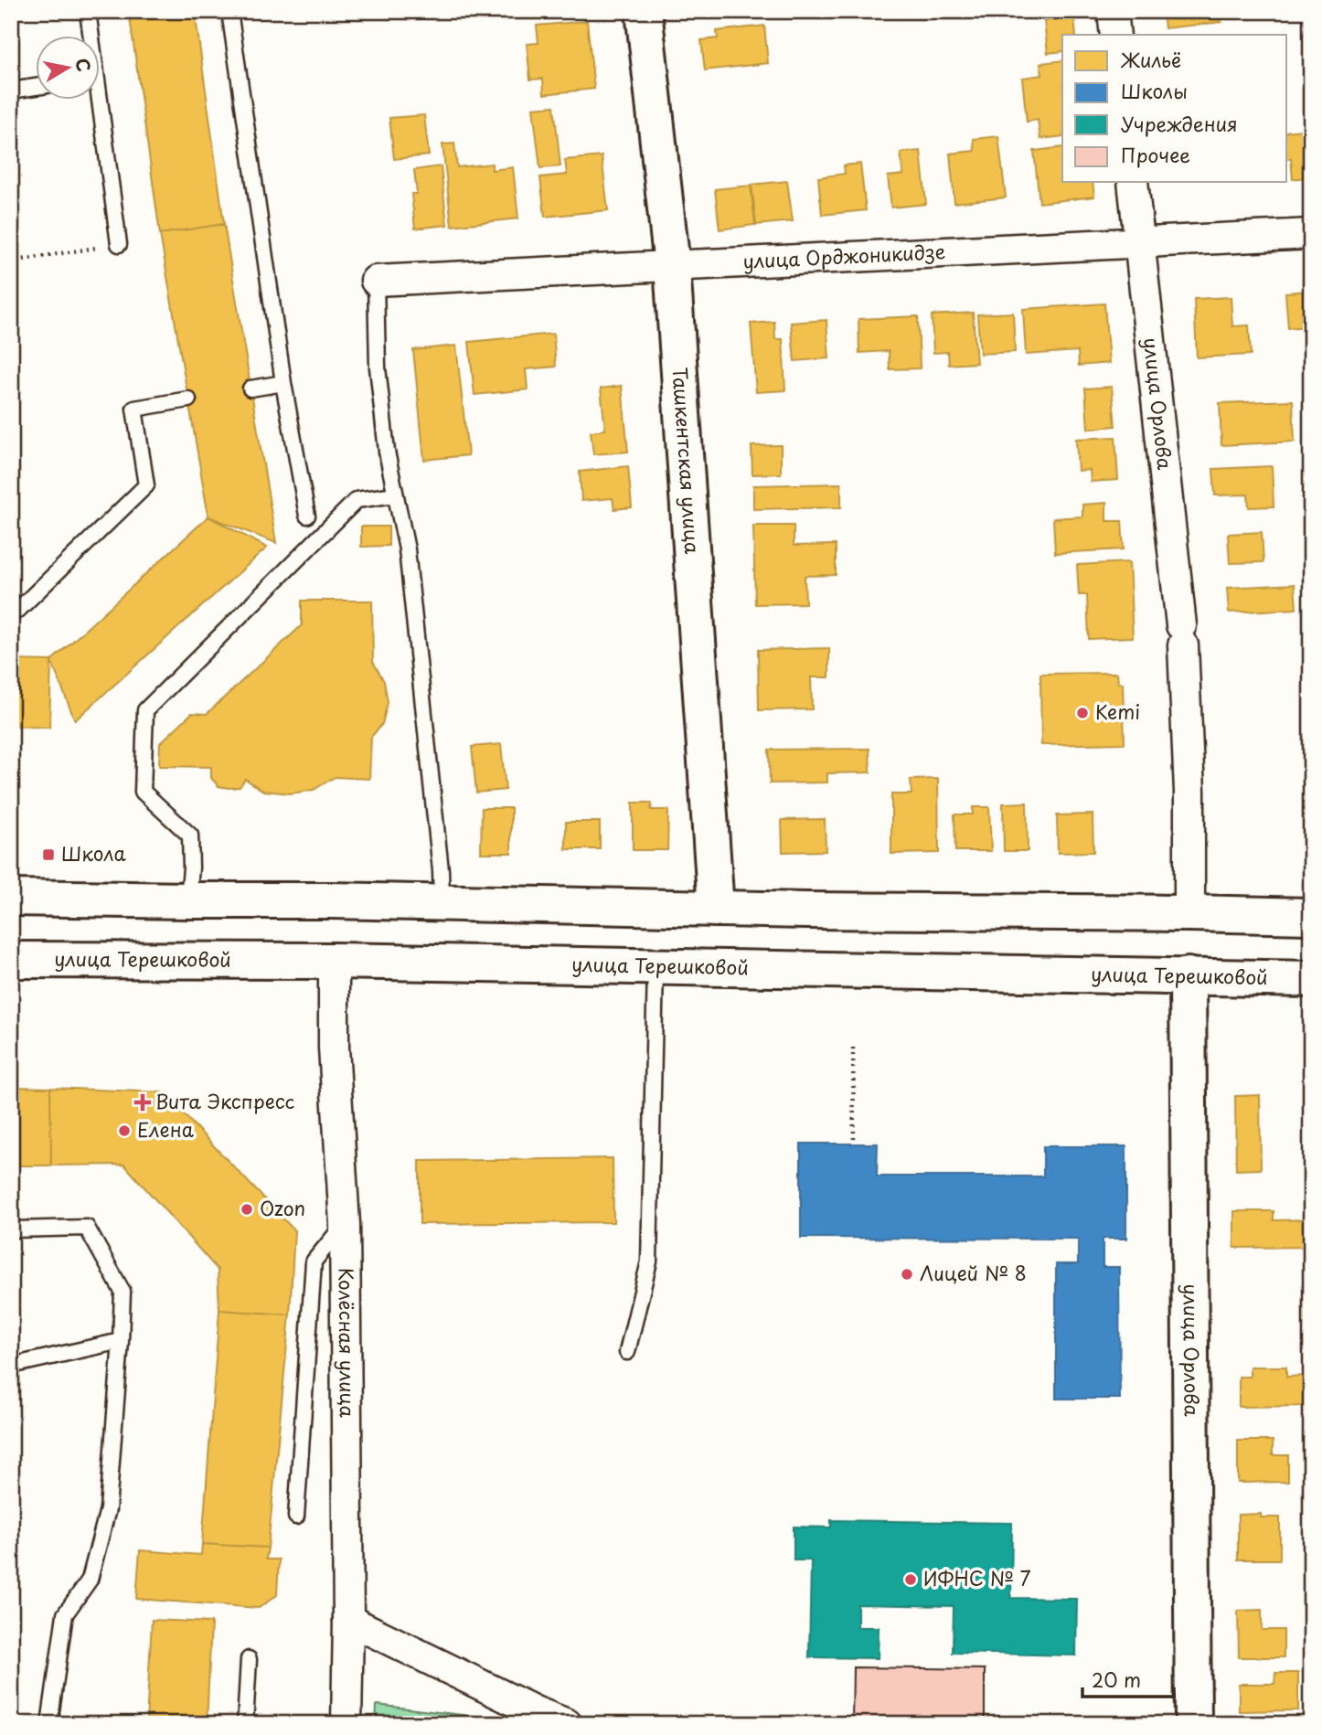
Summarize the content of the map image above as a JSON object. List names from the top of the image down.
{
  "streets": {
    "main road": ["улица Орлова", "Ташкентская улица", "улица Терешковой"],
    "street": ["улица Орджоникидзе", "Колёсная улица"]
  },
  "crossings": [
    ["улица Орджоникидзе", "улица Орлова"],
    ["улица Орджоникидзе", "Ташкентская улица"],
    ["улица Орлова", "улица Терешковой"],
    ["улица Терешковой", "Колёсная улица"]
  ],
  "places": {
    "other": [
      "Kemi",
      "Елена",
      "Ozon",
      "Лицей № 8",
      "ИФНС № 7"
    ],
    "transit": ["Школа"],
    "health": ["Вита Экспресс"]
  },
  "legend": [
    "Жильё",
    "Школы",
    "Учреждения",
    "Прочее"
  ],
  "scale_bar": "20 m",
  "north": "right"
}
